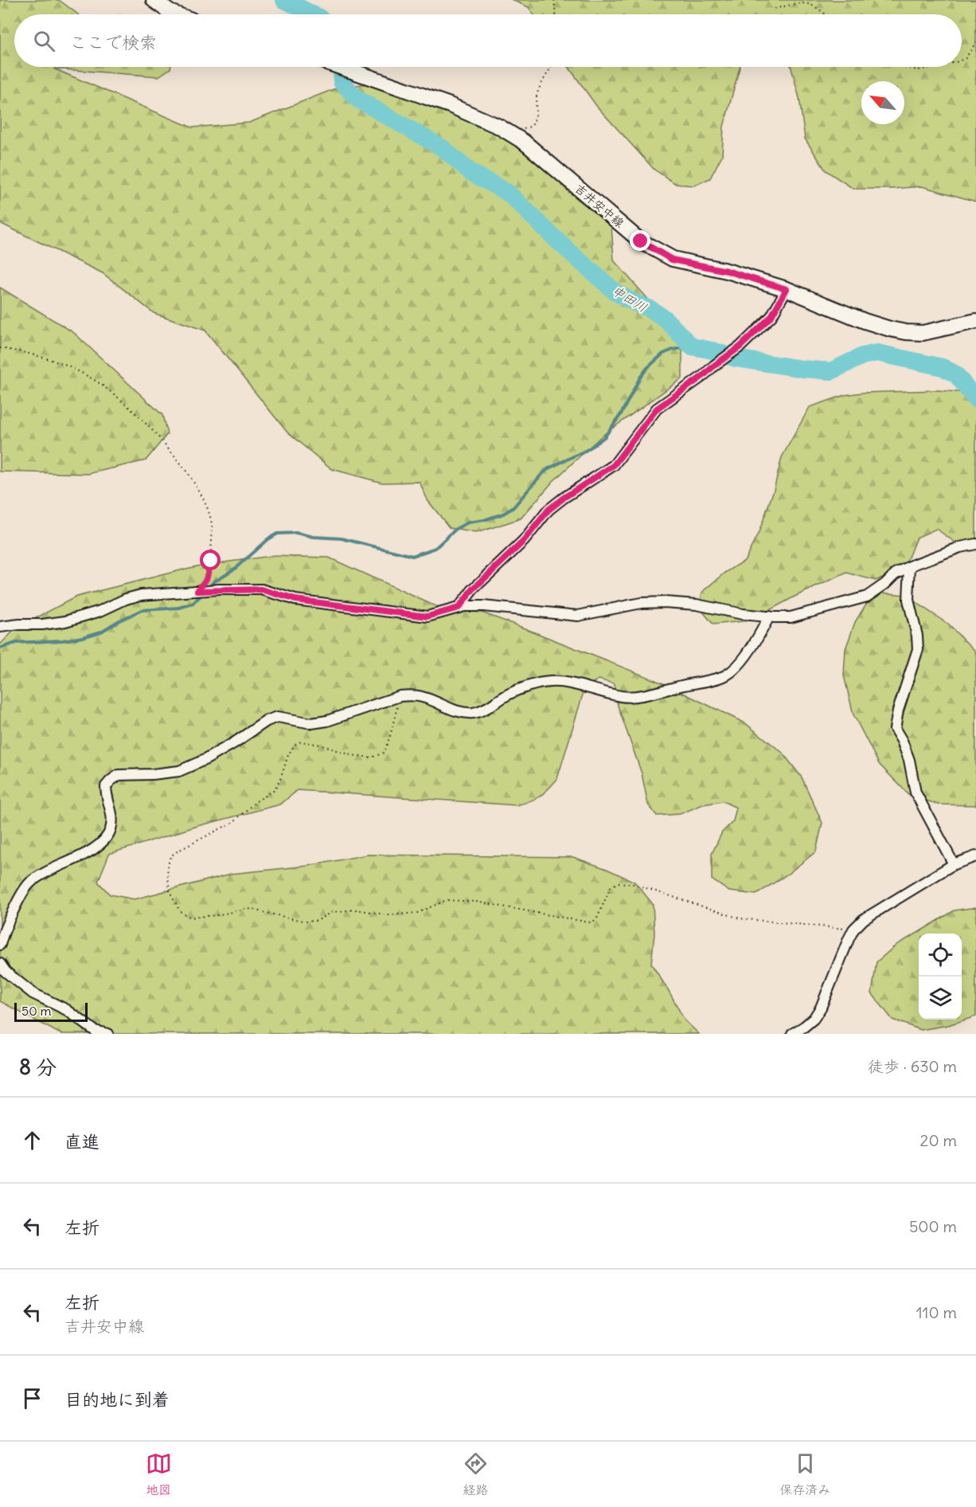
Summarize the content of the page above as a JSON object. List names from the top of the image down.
{
  "streets": {
    "main road": ["吉井安中線"]
  },
  "water": ["申田川"],
  "scale_bar": "50 m",
  "north": "top left",
  "page": {
    "search": "ここで検索",
    "scale": "50 m",
    "heading": ["8 分", "徒歩 · 630 m"],
    "list": [
      ["直進", "20 m"],
      ["左折", "500 m"],
      ["左折", "吉井安中線", "110 m"],
      "目的地に到着"
    ],
    "nav": ["地図", "経路", "保存済み"]
  }
}
